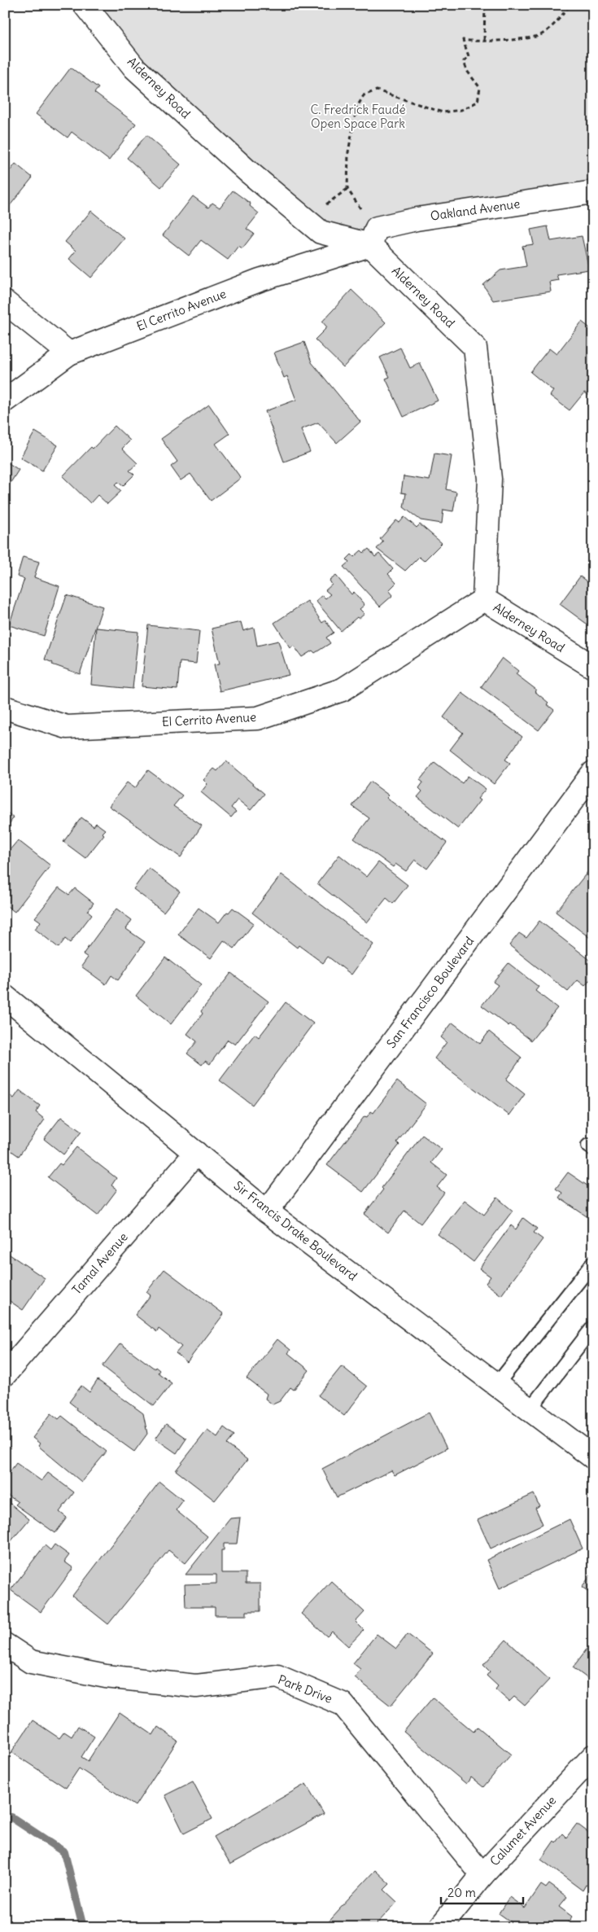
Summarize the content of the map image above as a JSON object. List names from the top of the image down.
{
  "streets": {
    "street": [
      "Alderney Road",
      "Oakland Avenue",
      "El Cerrito Avenue",
      "San Francisco Boulevard",
      "Sir Francis Drake Boulevard",
      "Tamal Avenue",
      "Park Drive",
      "Calumet Avenue"
    ]
  },
  "crossings": [
    ["Alderney Road", "Oakland Avenue"],
    ["Alderney Road", "El Cerrito Avenue"],
    ["Oakland Avenue", "El Cerrito Avenue"],
    ["San Francisco Boulevard", "Sir Francis Drake Boulevard"],
    ["Sir Francis Drake Boulevard", "Tamal Avenue"],
    ["Park Drive", "Calumet Avenue"]
  ],
  "parks": ["C. Fredrick Faudé Open Space Park"],
  "scale_bar": "20 m"
}
